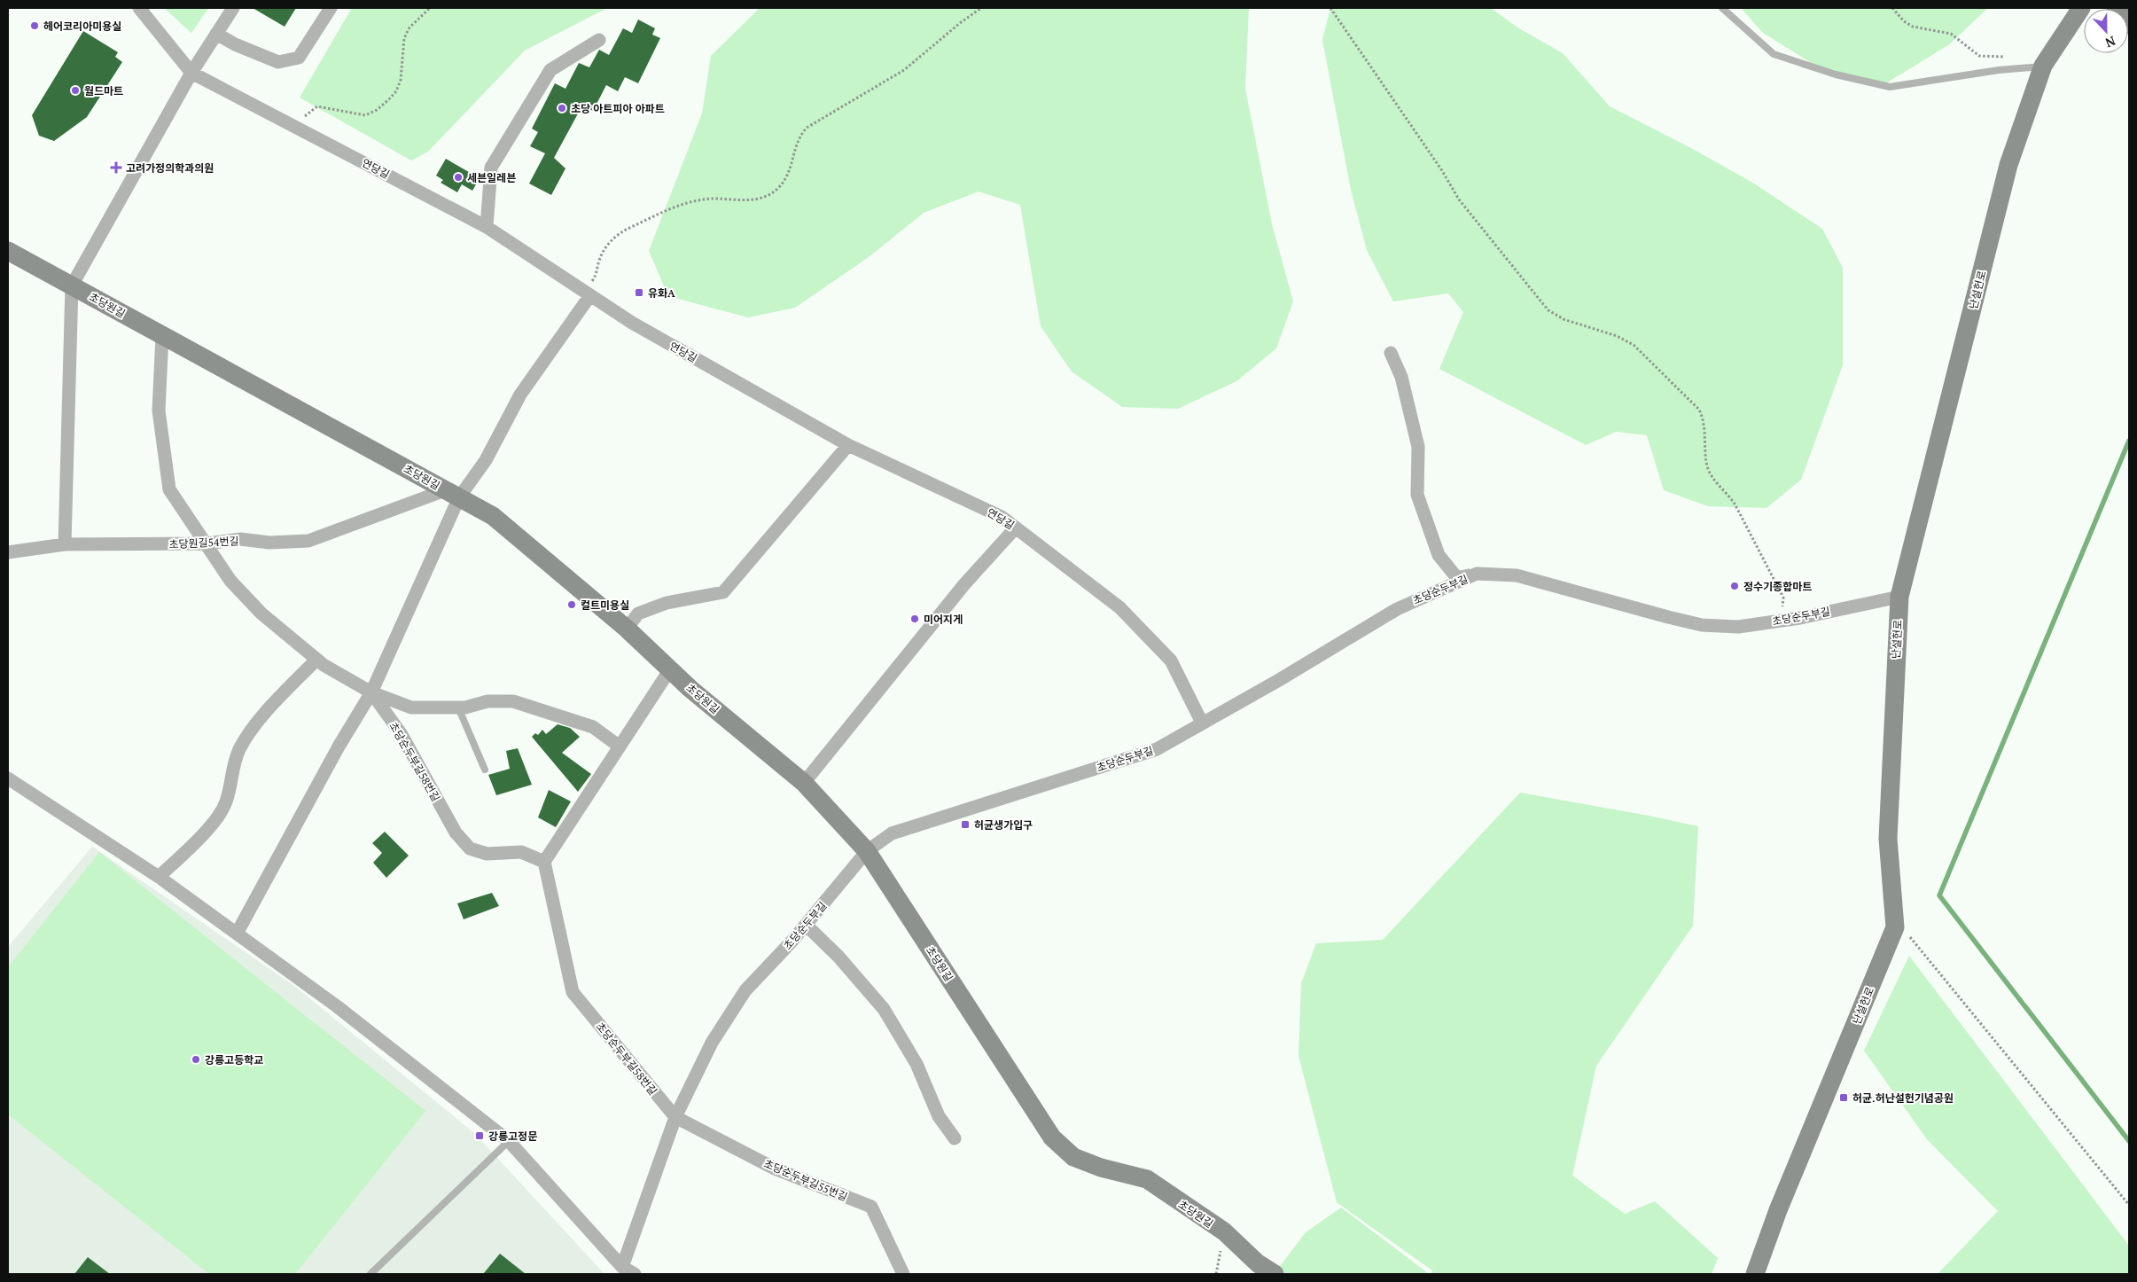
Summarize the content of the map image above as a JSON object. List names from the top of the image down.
{
  "streets": {
    "street": [
      "연당길",
      "난설헌로",
      "초당원길",
      "초당원길54번길",
      "초당순두부길",
      "초당순두부길58번길",
      "초당순두부길55번길"
    ]
  },
  "crossings": [
    ["연당길", "초당순두부길"],
    ["난설헌로", "초당순두부길"],
    ["초당원길", "초당원길54번길"],
    ["초당원길", "초당순두부길"],
    ["초당원길", "초당순두부길58번길"],
    ["초당원길54번길", "초당순두부길58번길"],
    ["초당순두부길", "초당순두부길58번길"],
    ["초당순두부길", "초당순두부길55번길"],
    ["초당순두부길58번길", "초당순두부길55번길"]
  ],
  "places": {
    "other": [
      "헤어코리아미용실",
      "월드마트",
      "초당 아트피아 아파트",
      "세븐일레븐",
      "정수기종합마트",
      "컬트미용실",
      "미어지게",
      "강릉고등학교"
    ],
    "health": ["고려가정의학과의원"],
    "transit": [
      "유화A",
      "허균생가입구",
      "허균.허난설헌기념공원",
      "강릉고정문"
    ]
  },
  "north": "bottom"
}
